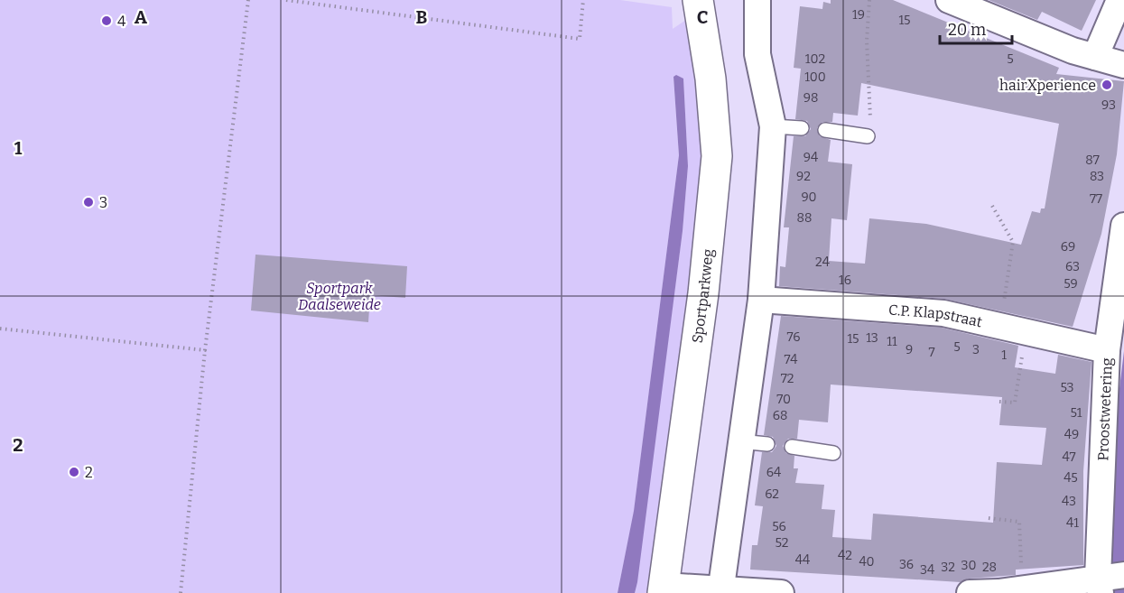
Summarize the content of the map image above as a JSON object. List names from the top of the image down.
{
  "streets": {
    "street": ["Sportparkweg", "C.P. Klapstraat", "Proostwetering"]
  },
  "crossings": [
    ["C.P. Klapstraat", "Proostwetering"]
  ],
  "parks": ["Sportpark Daalseweide"],
  "places": [
    "4",
    "hairXperience",
    "3",
    "2"
  ],
  "house_numbers": [
    "19",
    "15",
    "102",
    "5",
    "100",
    "98",
    "93",
    "94",
    "87",
    "92",
    "83",
    "90",
    "77",
    "88",
    "69",
    "24",
    "63",
    "16",
    "59",
    "76",
    "13",
    "15",
    "11",
    "5",
    "9",
    "3",
    "7",
    "1",
    "74",
    "72",
    "53",
    "70",
    "51",
    "68",
    "49",
    "47",
    "64",
    "45",
    "62",
    "43",
    "41",
    "56",
    "52",
    "42",
    "44",
    "40",
    "36",
    "30",
    "32",
    "28",
    "34"
  ],
  "scale_bar": "20 m",
  "grid": {
    "columns": ["A", "B", "C"],
    "rows": ["1", "2"]
  }
}
